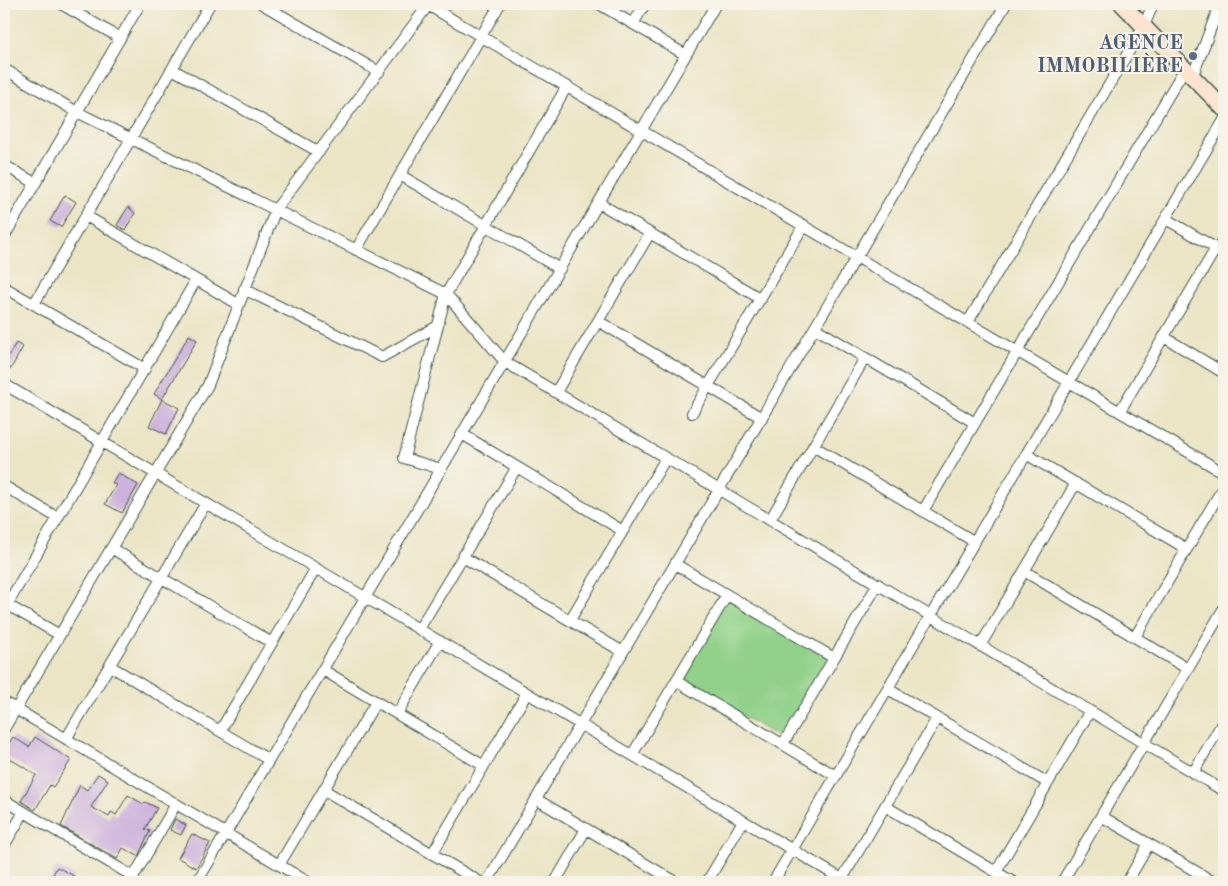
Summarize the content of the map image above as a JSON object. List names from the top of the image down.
{
  "places": ["AGENCE IMMOBILIÈRE"]
}
